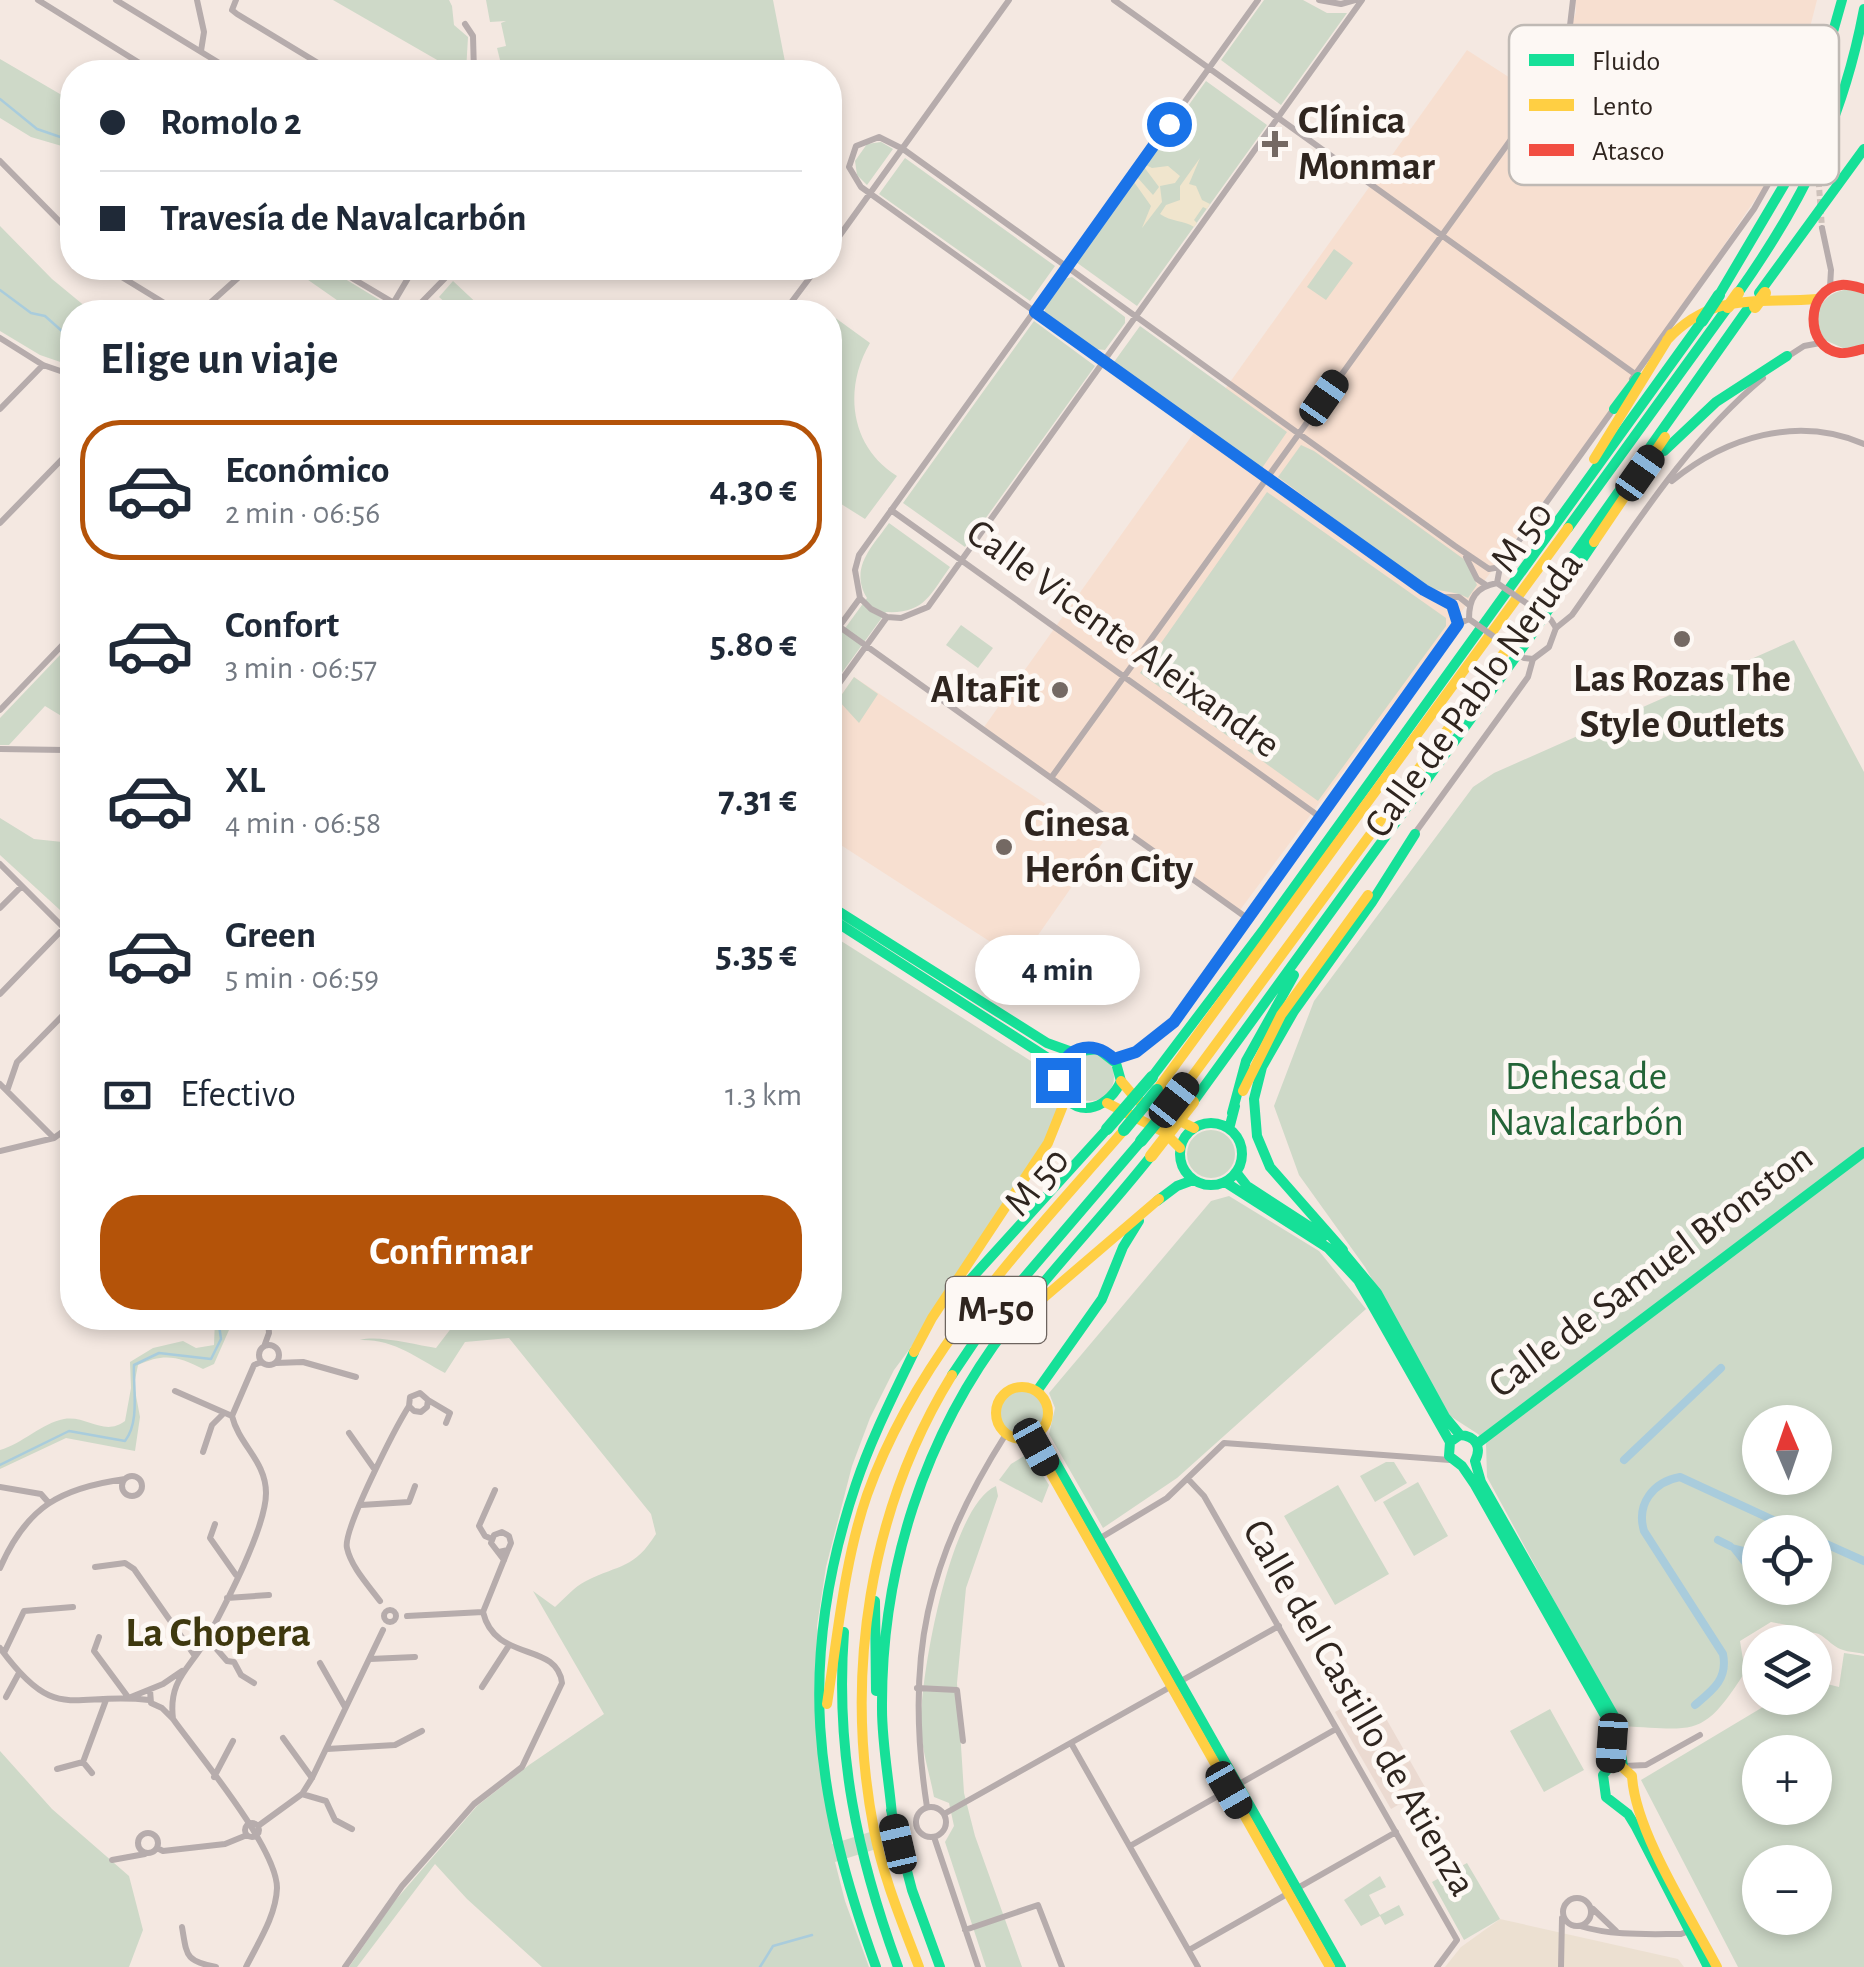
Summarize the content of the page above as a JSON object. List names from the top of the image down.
{
  "streets": {
    "main road": [
      "M 50",
      "Calle de Pablo Neruda",
      "Calle de Samuel Bronston",
      "M-50"
    ],
    "street": ["Calle Vicente Aleixandre", "Calle del Castillo de Atienza"]
  },
  "crossings": [
    ["M 50", "M-50"],
    ["Calle Vicente Aleixandre", "Calle de Pablo Neruda"]
  ],
  "districts": ["La Chopera"],
  "parks": ["Dehesa de Navalcarbón"],
  "places": {
    "health": ["Clínica Monmar"],
    "other": ["Las Rozas The Style Outlets", "AltaFit", "Cinesa Herón City"]
  },
  "legend": ["Fluido", "Lento", "Atasco"],
  "north": "top",
  "page": {
    "banner": ["Romolo 2", "Travesía de Navalcarbón"],
    "heading": "Elige un viaje",
    "list": [
      {
        "name": "Económico",
        "note": "2 min · 06:56",
        "value": "4.30 €"
      },
      {
        "name": "Confort",
        "note": "3 min · 06:57",
        "value": "5.80 €"
      },
      {
        "name": "XL",
        "note": "4 min · 06:58",
        "value": "7.31 €"
      },
      {
        "name": "Green",
        "note": "5 min · 06:59",
        "value": "5.35 €"
      }
    ],
    "bubble": "4 min",
    "pay": ["Efectivo", "1.3 km"],
    "buttons": "Confirmar",
    "map_buttons": ["+", "−"]
  }
}
